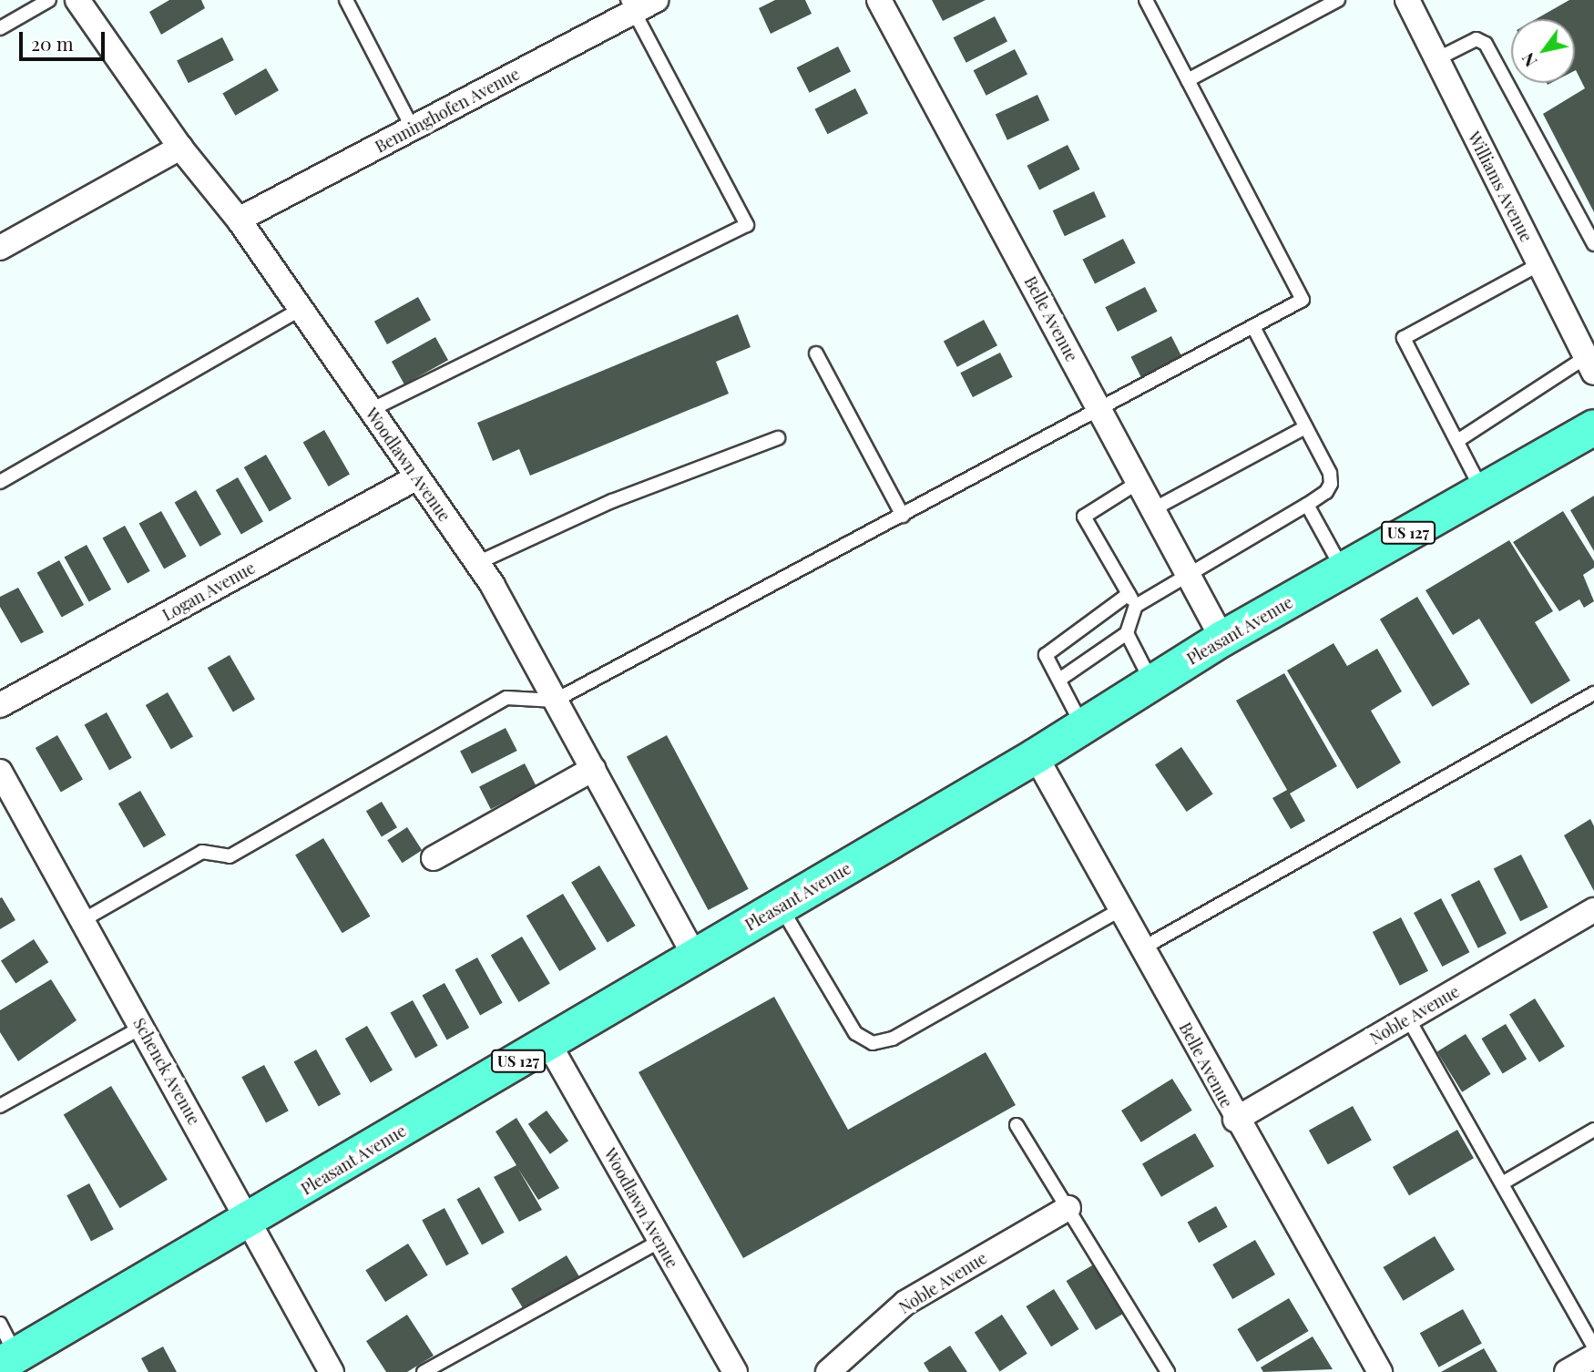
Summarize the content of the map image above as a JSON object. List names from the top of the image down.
{
  "streets": {
    "main road": ["US 127", "Pleasant Avenue"],
    "street": [
      "Benninghofen Avenue",
      "Williams Avenue",
      "Belle Avenue",
      "Woodlawn Avenue",
      "Logan Avenue",
      "Noble Avenue",
      "Schenck Avenue"
    ]
  },
  "crossings": [
    ["Benninghofen Avenue", "Woodlawn Avenue"],
    ["Belle Avenue", "Pleasant Avenue"],
    ["Belle Avenue", "Noble Avenue"],
    ["Woodlawn Avenue", "Logan Avenue"],
    ["Woodlawn Avenue", "Pleasant Avenue"],
    ["Pleasant Avenue", "Schenck Avenue"]
  ],
  "scale_bar": "20 m",
  "north": "bottom left"
}
